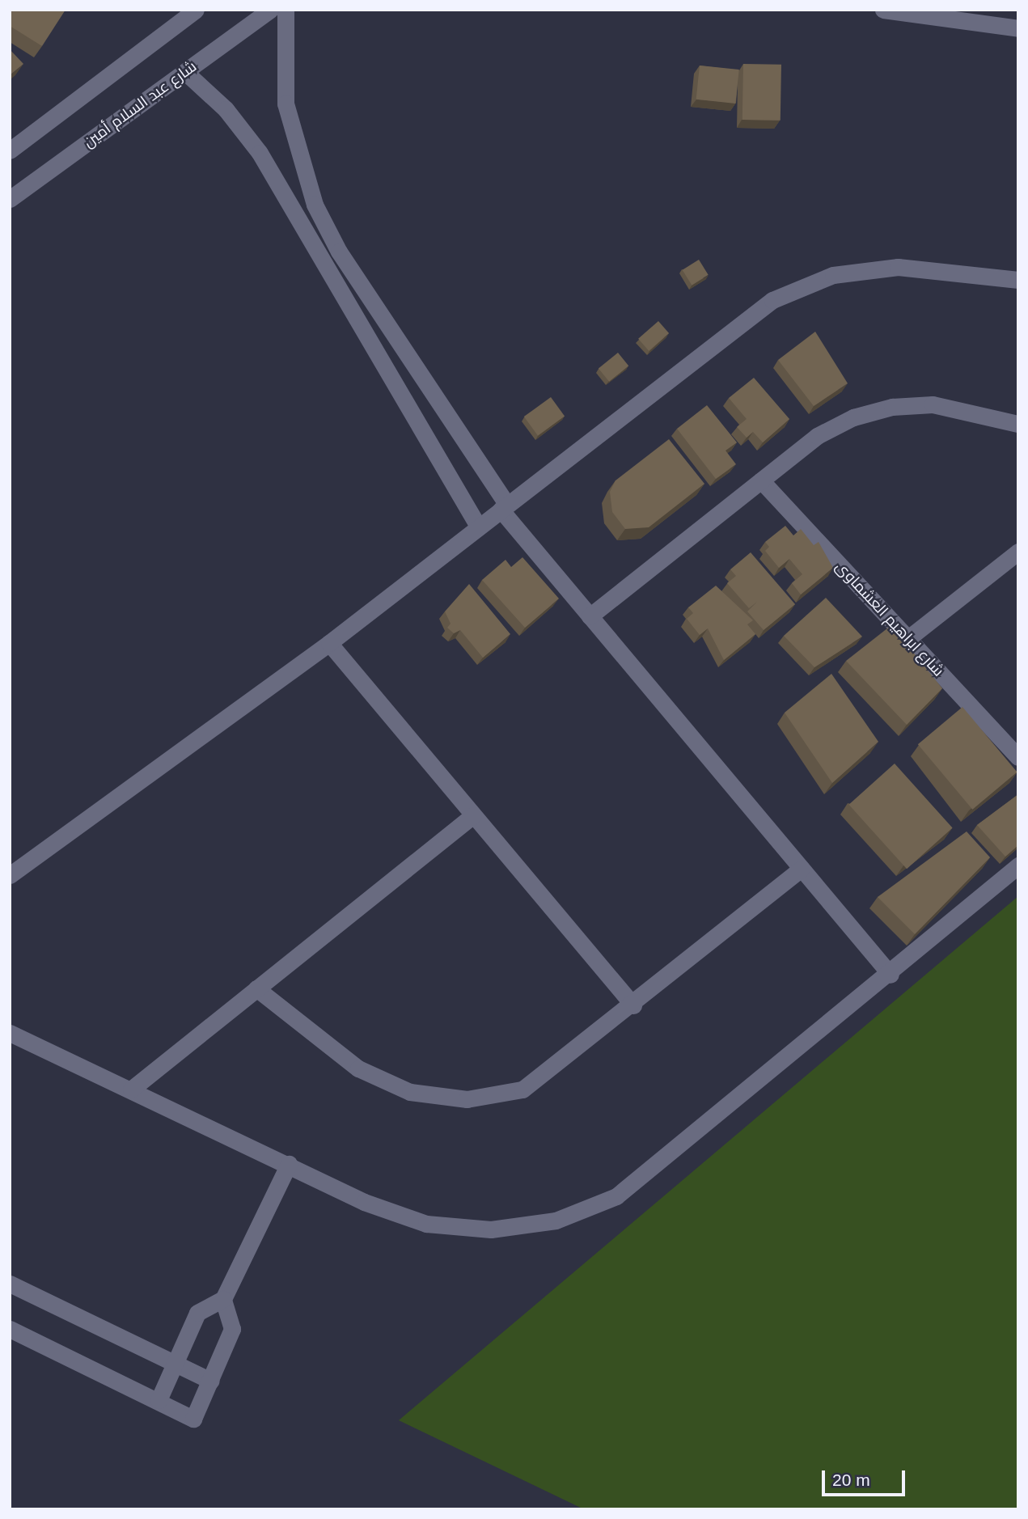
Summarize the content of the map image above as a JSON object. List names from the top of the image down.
{
  "streets": {
    "street": ["شارع عبد السلام أمين", "شارع ابراهيم العشماوى"]
  },
  "scale_bar": "20 m"
}
